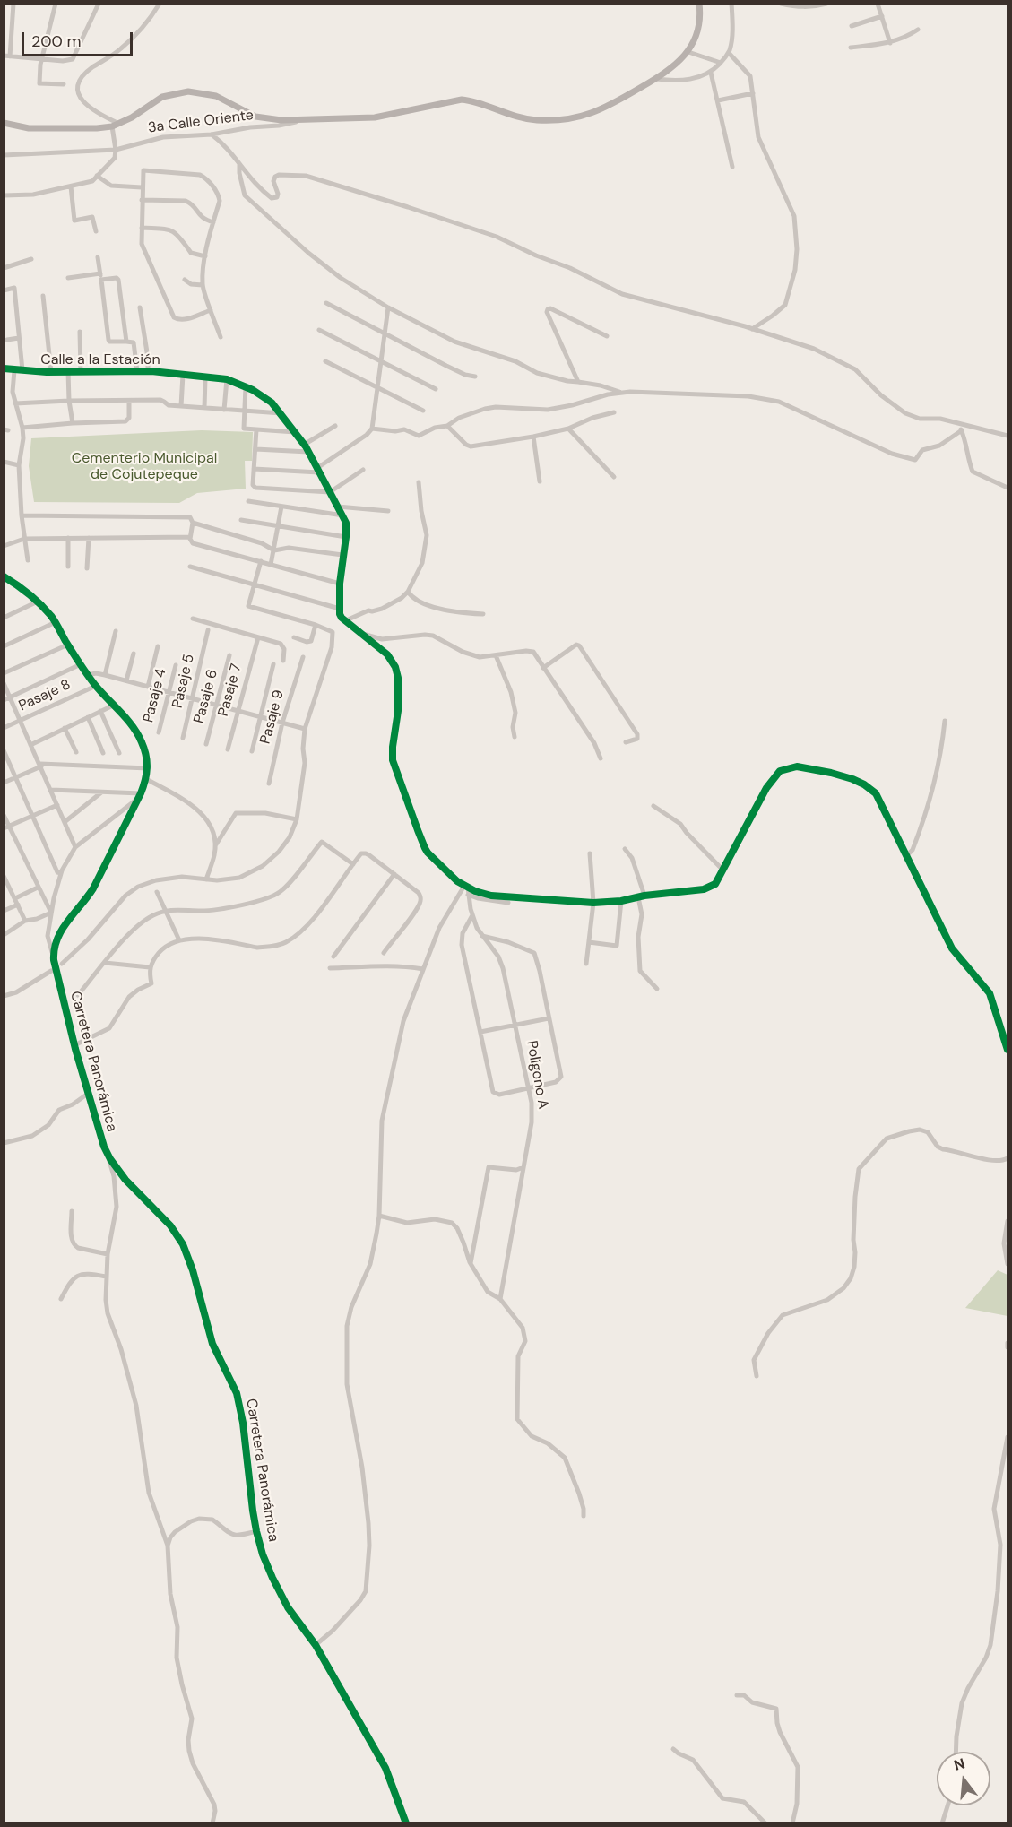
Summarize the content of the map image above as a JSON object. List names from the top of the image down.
{
  "streets": {
    "street": [
      "3a Calle Oriente",
      "Calle a la Estación",
      "Pasaje 5",
      "Pasaje 7",
      "Pasaje 8",
      "Pasaje 4",
      "Pasaje 6",
      "Pasaje 9",
      "Carretera Panorámica",
      "Polígono A"
    ]
  },
  "parks": ["Cementerio Municipal de Cojutepeque"],
  "scale_bar": "200 m",
  "north": "top"
}
